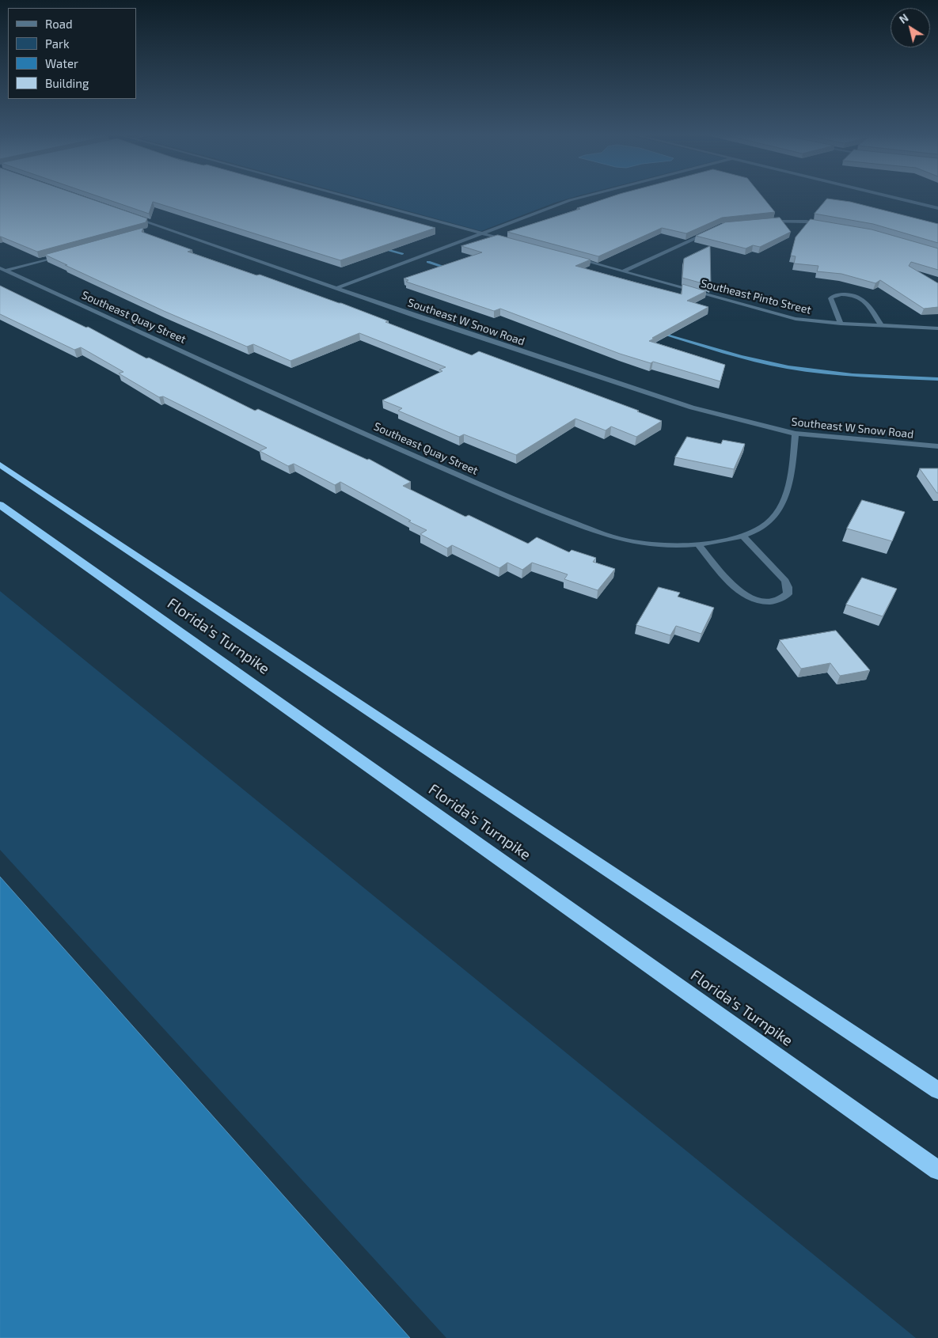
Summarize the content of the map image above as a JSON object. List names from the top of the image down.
{
  "streets": {
    "highway": ["Florida's Turnpike"],
    "street": ["Southeast Pinto Street", "Southeast Quay Street", "Southeast W Snow Road"]
  },
  "crossings": [
    ["Southeast Quay Street", "Southeast W Snow Road"]
  ],
  "legend": [
    "Road",
    "Park",
    "Water",
    "Building"
  ],
  "north": "top left"
}
